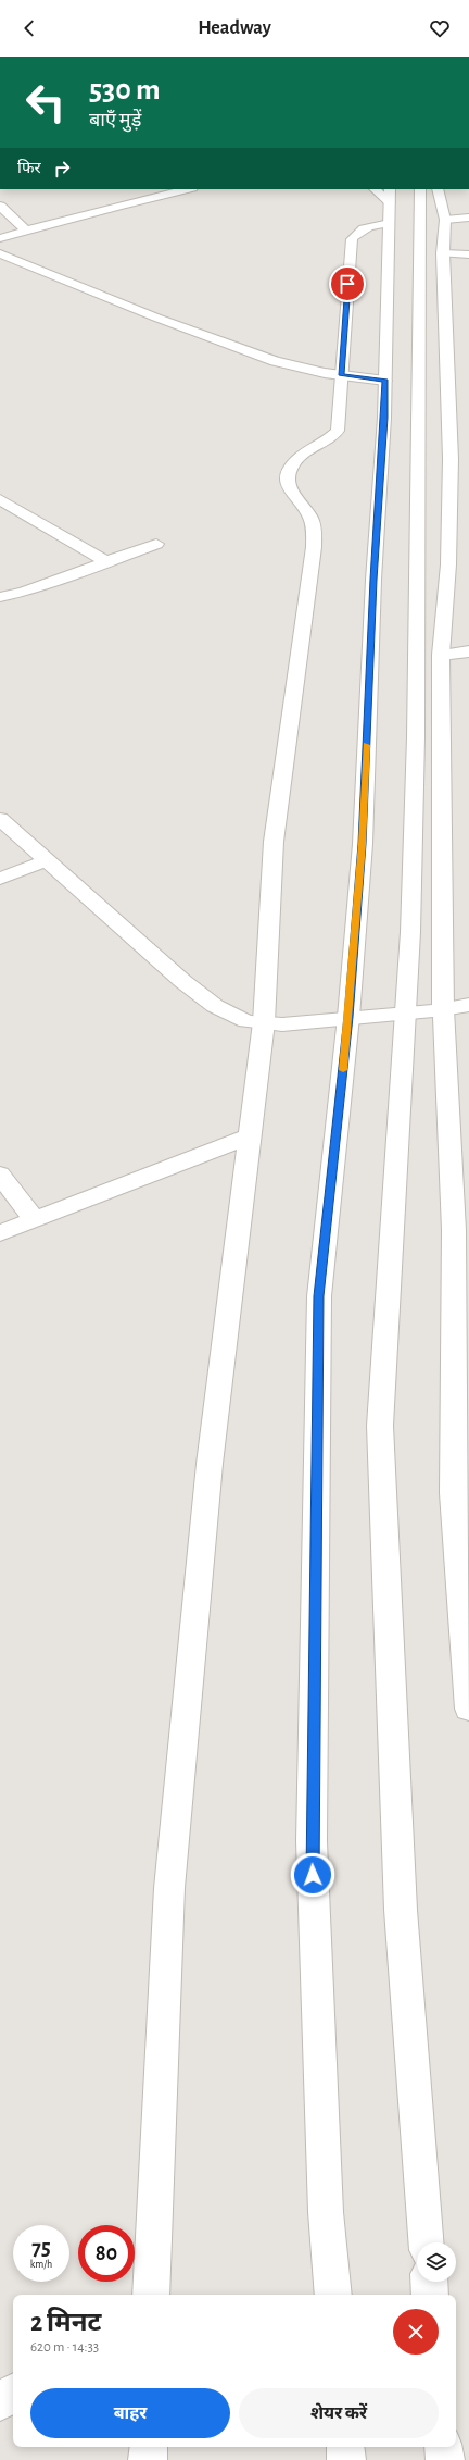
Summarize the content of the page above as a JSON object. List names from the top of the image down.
{
  "page": {
    "header": "Headway",
    "turn": ["530 m", "बाएँ मुड़ें"],
    "then": "फिर",
    "speed": "75 km/h",
    "limit": "80",
    "heading": ["2 मिनट", "620 m · 14:33"],
    "buttons": ["बाहर", "शेयर करें"]
  }
}
